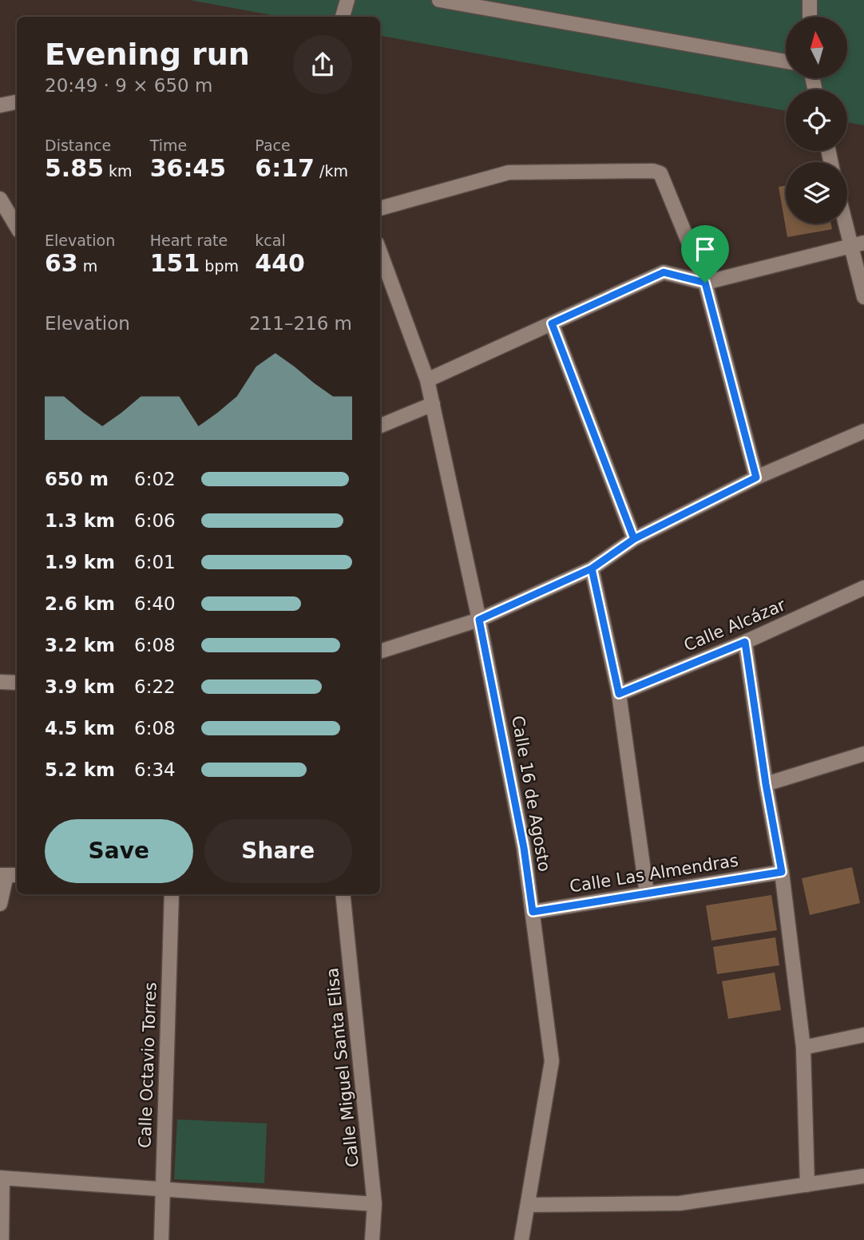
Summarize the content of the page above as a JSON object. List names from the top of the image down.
{
  "streets": {
    "street": [
      "Calle Alcázar",
      "Calle 16 de Agosto",
      "Calle Las Almendras",
      "Calle Octavio Torres",
      "Calle Miguel Santa Elisa"
    ]
  },
  "crossings": [
    ["Calle 16 de Agosto", "Calle Las Almendras"]
  ],
  "north": "top",
  "page": {
    "heading": ["Evening run", "20:49 · 9 × 650 m"],
    "stats": [
      ["Distance", "5.85 km"],
      ["Time", "36:45"],
      ["Pace", "6:17 /km"],
      ["Elevation", "63 m"],
      ["Heart rate", "151 bpm"],
      ["kcal", "440"]
    ],
    "chart": ["Elevation", "211–216 m"],
    "list": [
      {
        "name": "650 m",
        "note": "6:02"
      },
      {
        "name": "1.3 km",
        "note": "6:06"
      },
      {
        "name": "1.9 km",
        "note": "6:01"
      },
      {
        "name": "2.6 km",
        "note": "6:40"
      },
      {
        "name": "3.2 km",
        "note": "6:08"
      },
      {
        "name": "3.9 km",
        "note": "6:22"
      },
      {
        "name": "4.5 km",
        "note": "6:08"
      },
      {
        "name": "5.2 km",
        "note": "6:34"
      }
    ],
    "buttons": ["Save", "Share"]
  }
}
